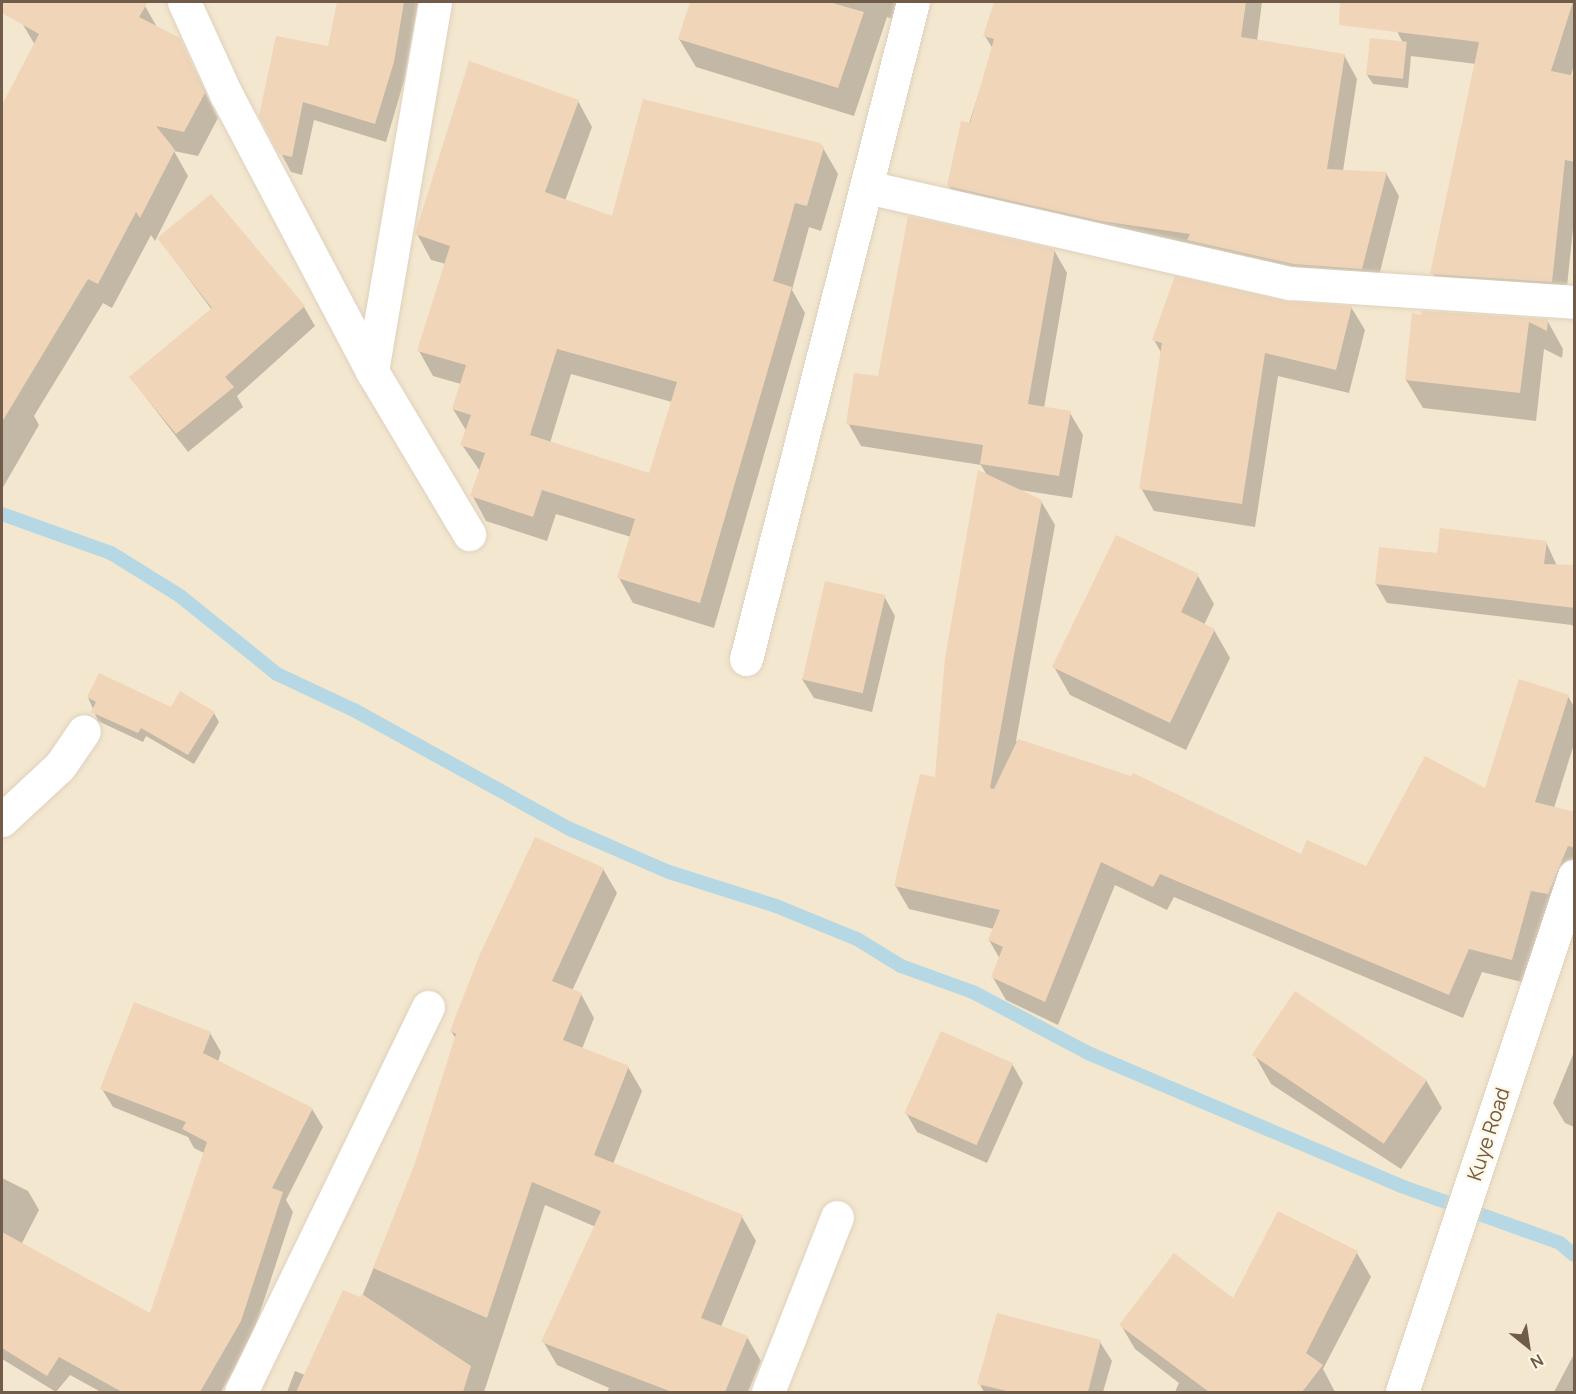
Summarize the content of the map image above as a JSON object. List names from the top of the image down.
{
  "streets": {
    "street": ["Kuye Road"]
  },
  "north": "bottom right"
}
